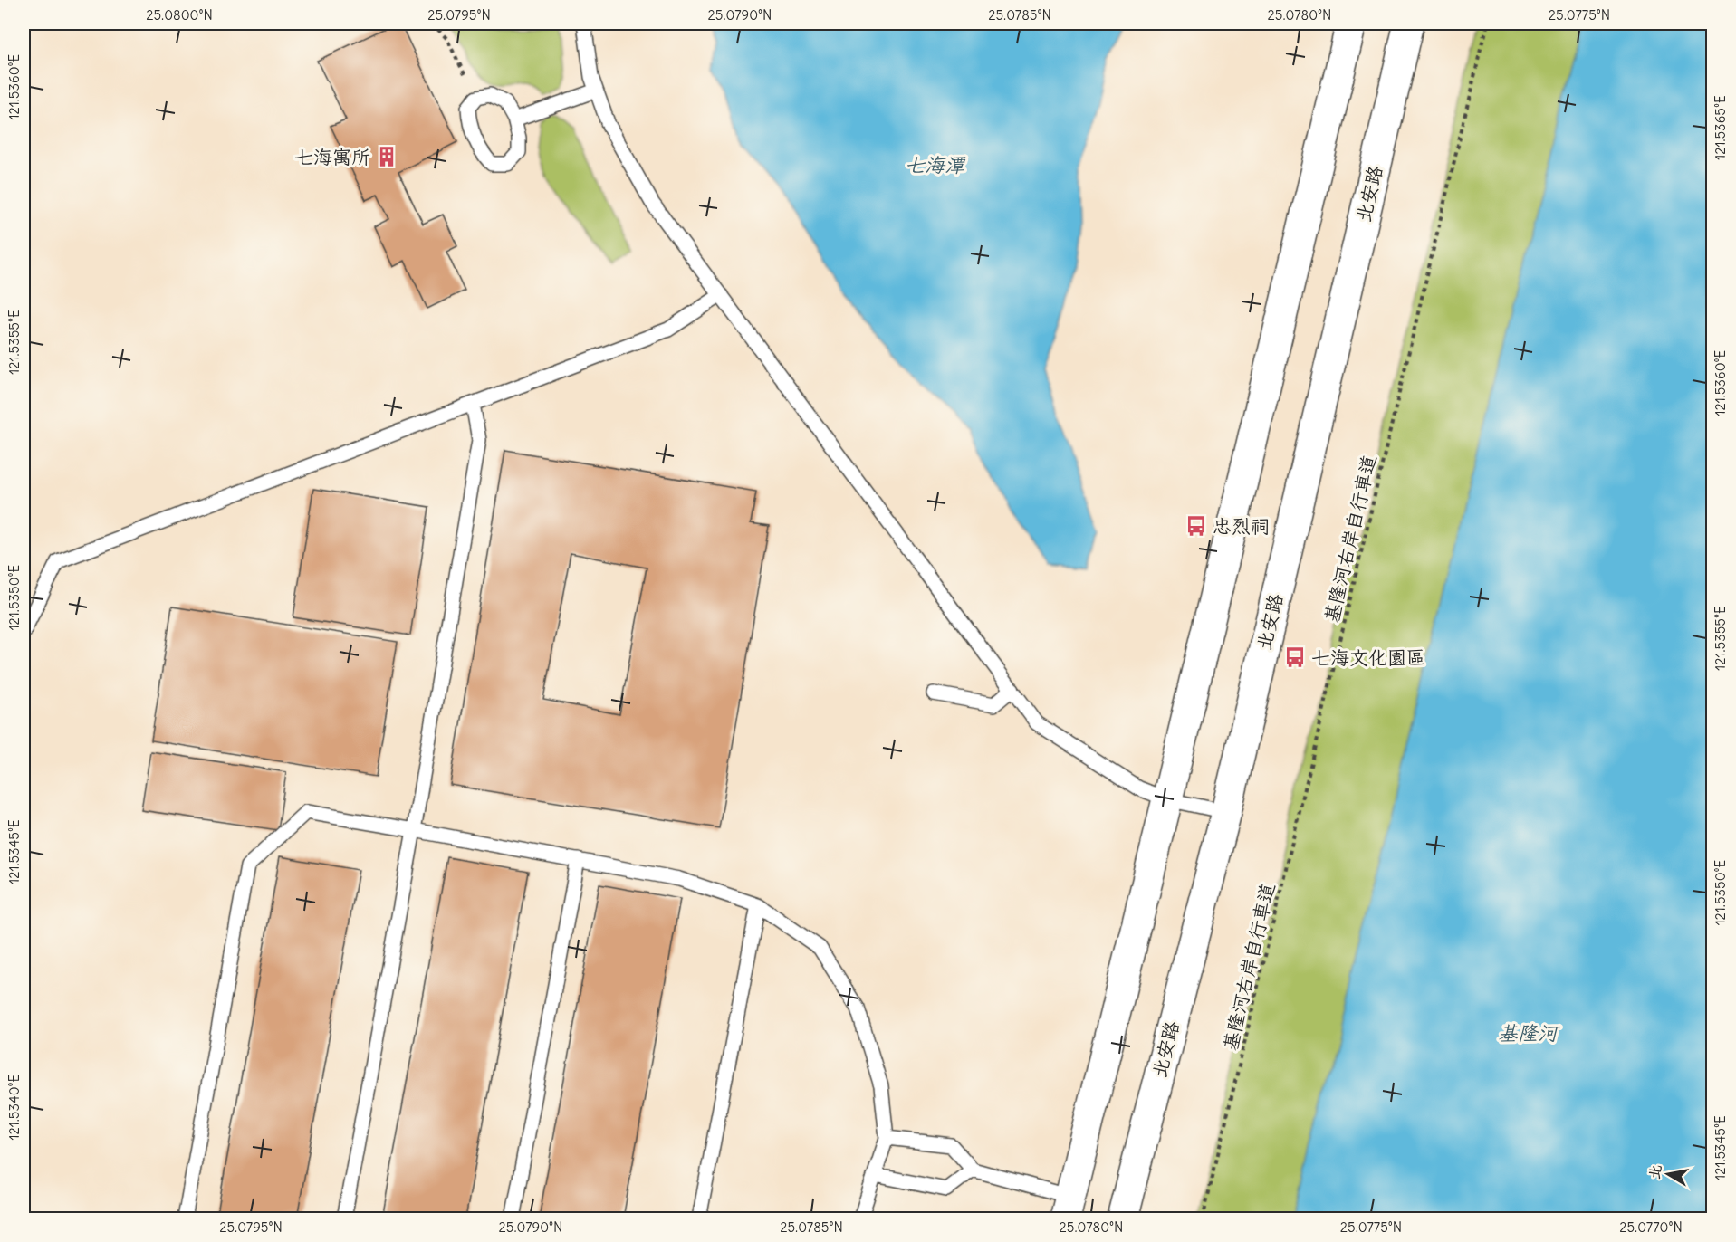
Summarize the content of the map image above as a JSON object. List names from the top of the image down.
{
  "streets": {
    "main road": ["北安路"],
    "path": ["基隆河右岸自行車道"]
  },
  "water": ["七海潭", "基隆河"],
  "places": {
    "building": ["七海寓所"],
    "bus stop": ["忠烈祠", "七海文化園區"]
  },
  "north": "left",
  "coordinates": [
    "25.0800°N",
    "25.0795°N",
    "25.0790°N",
    "25.0785°N",
    "25.0780°N",
    "25.0775°N",
    "121.5360°E",
    "121.5365°E",
    "121.5355°E",
    "121.5350°E",
    "121.5345°E",
    "121.5340°E",
    "25.0770°N"
  ]
}
